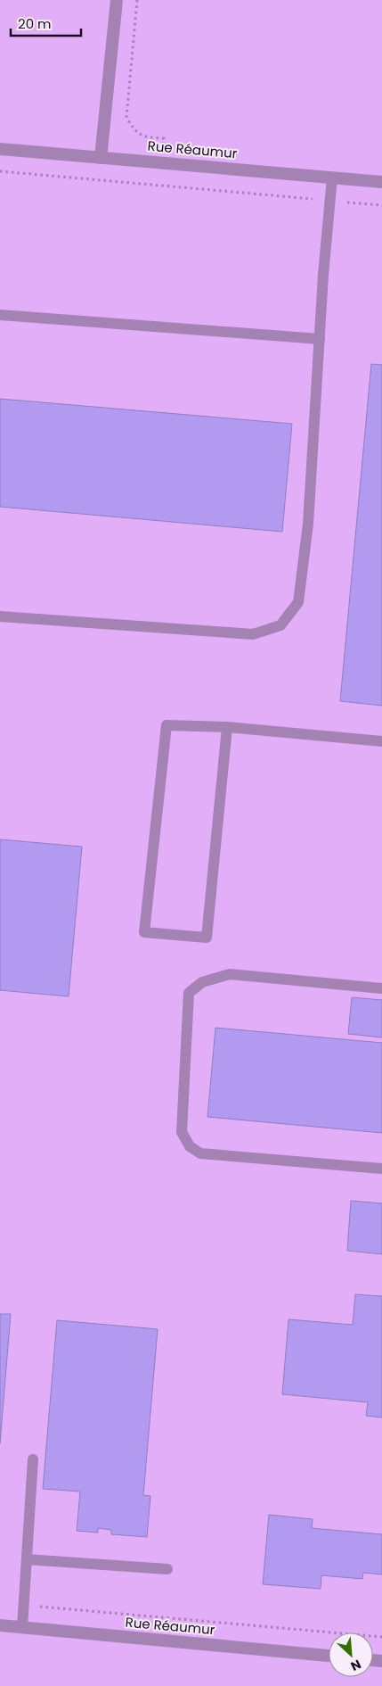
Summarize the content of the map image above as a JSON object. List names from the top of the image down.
{
  "streets": {
    "street": ["Rue Réaumur"]
  },
  "scale_bar": "20 m",
  "north": "bottom right"
}
